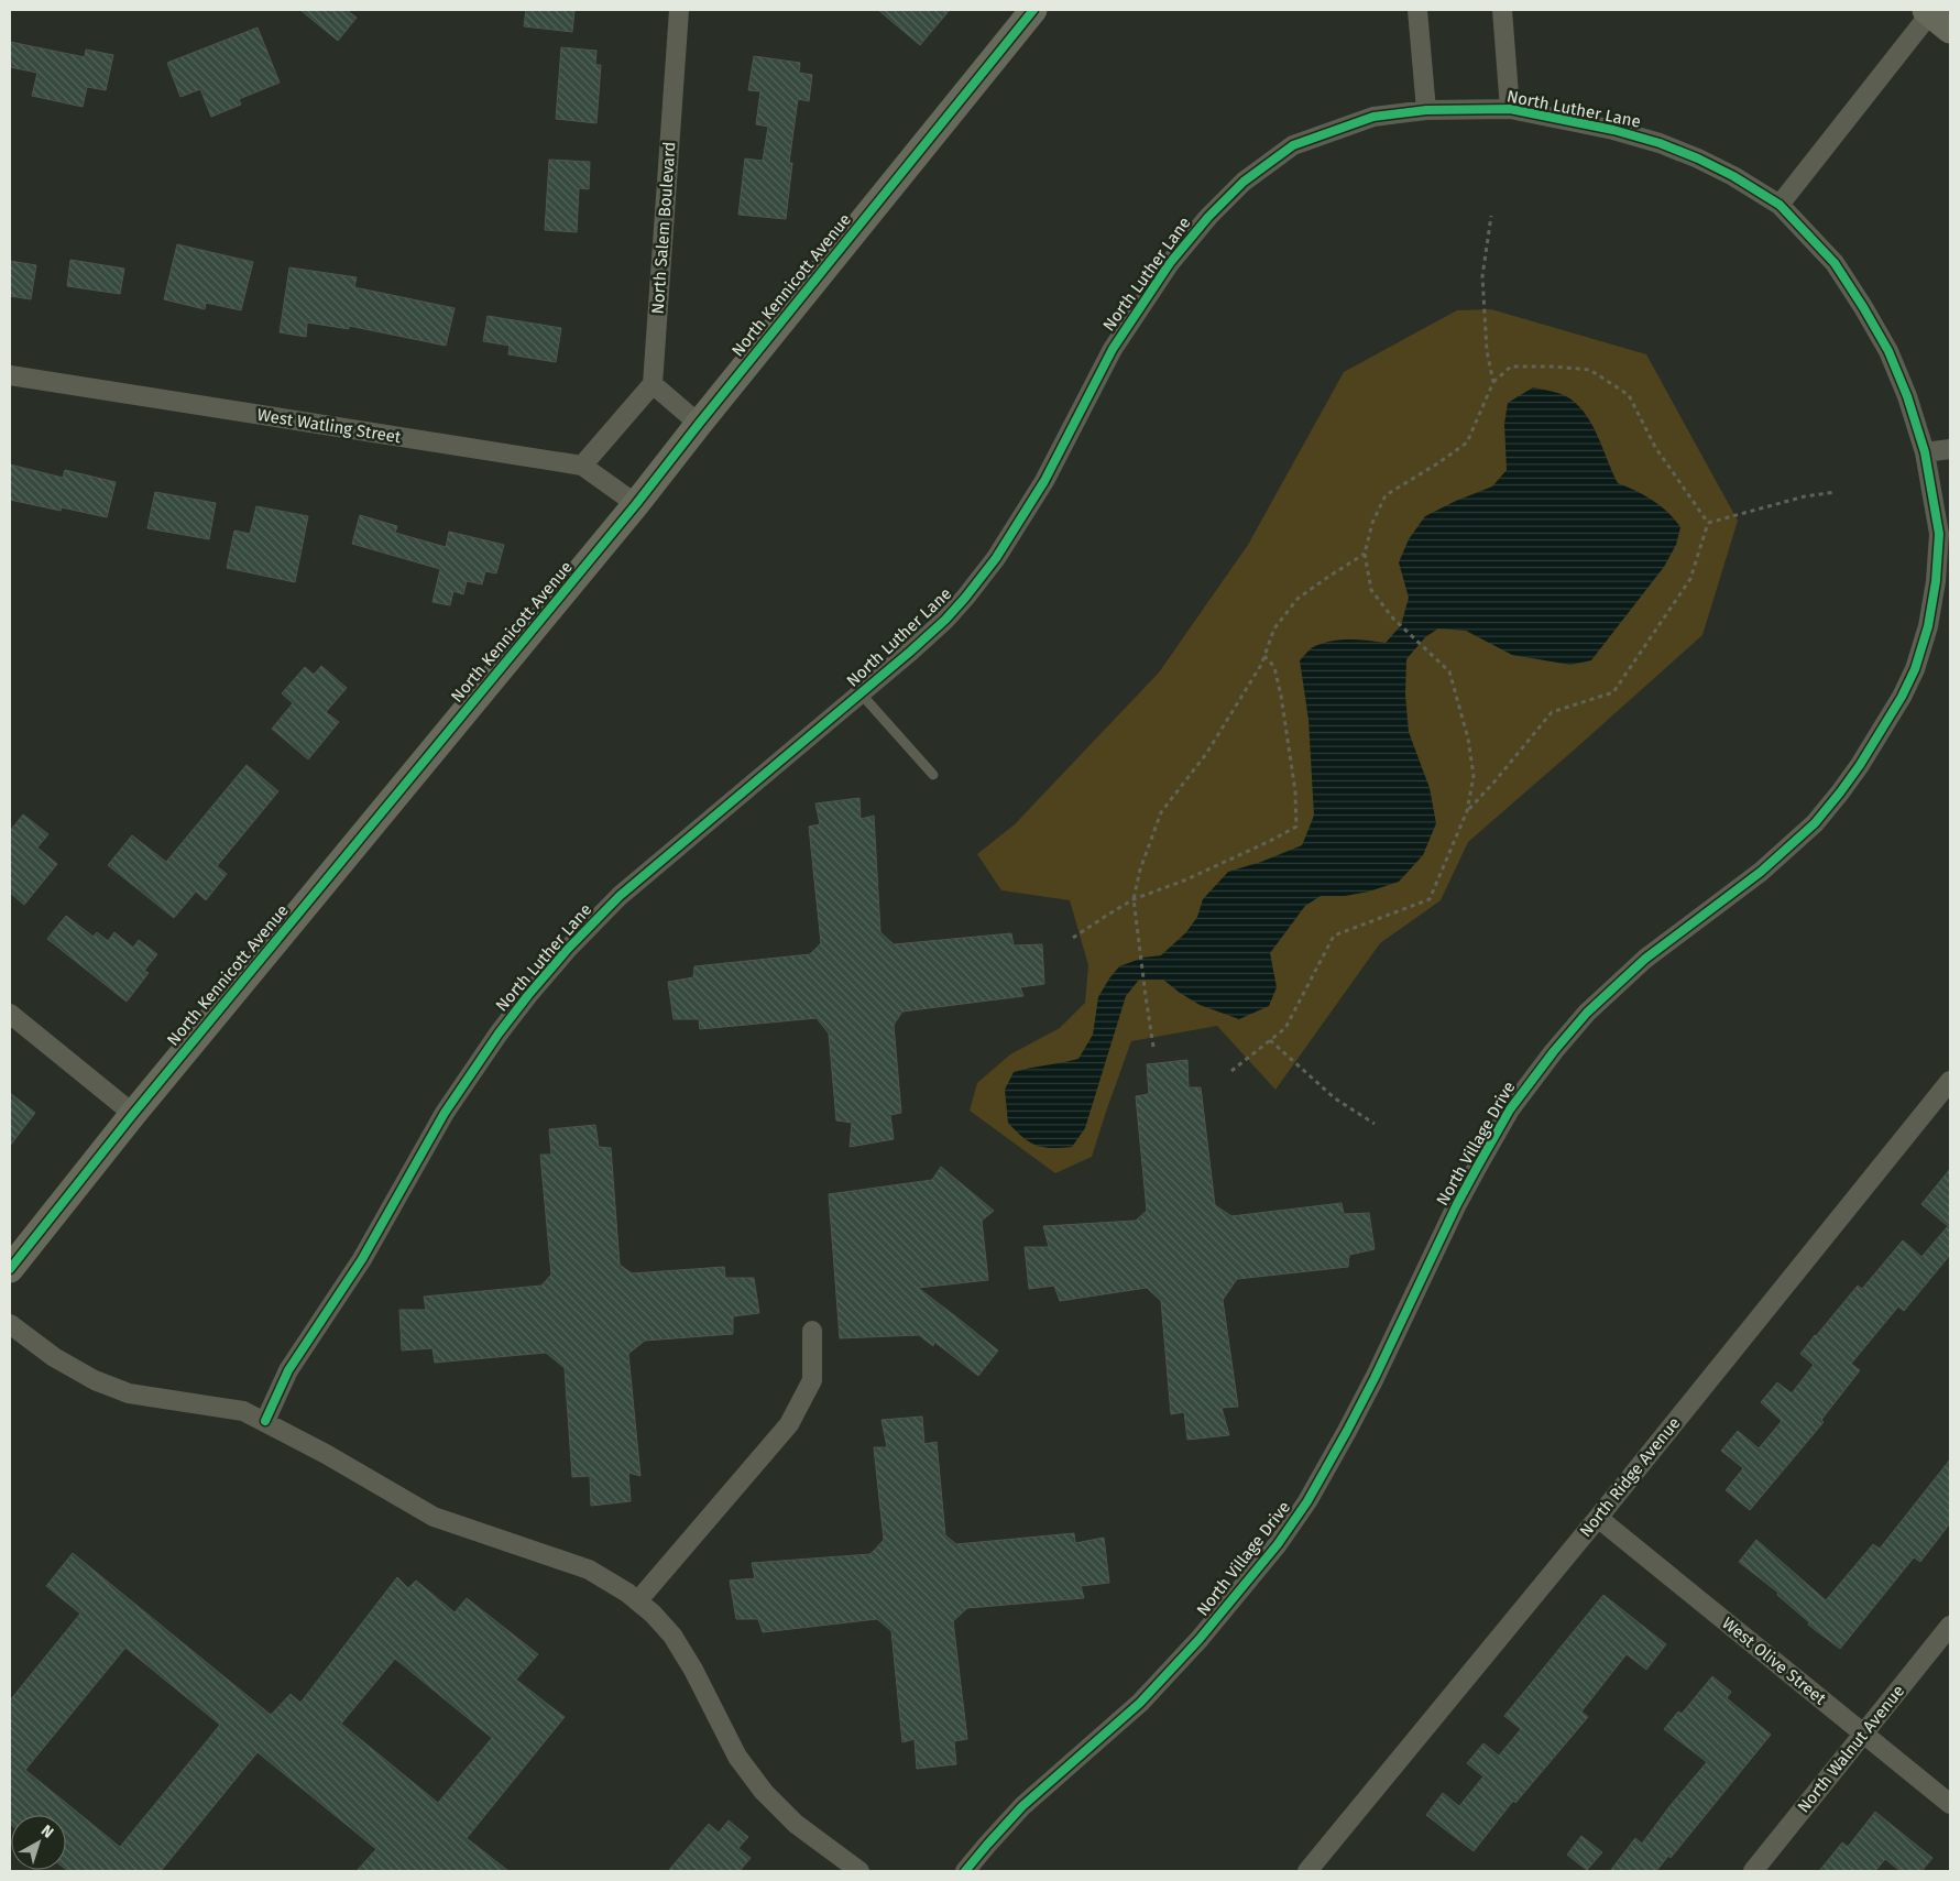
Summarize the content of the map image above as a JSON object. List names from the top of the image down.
{
  "streets": {
    "street": [
      "North Luther Lane",
      "North Salem Boulevard",
      "North Kennicott Avenue",
      "West Watling Street",
      "North Village Drive",
      "North Ridge Avenue",
      "West Olive Street",
      "North Walnut Avenue"
    ]
  },
  "crossings": [
    ["North Luther Lane", "North Village Drive"],
    ["North Kennicott Avenue", "West Watling Street"],
    ["North Ridge Avenue", "West Olive Street"],
    ["West Olive Street", "North Walnut Avenue"]
  ],
  "north": "top right"
}
